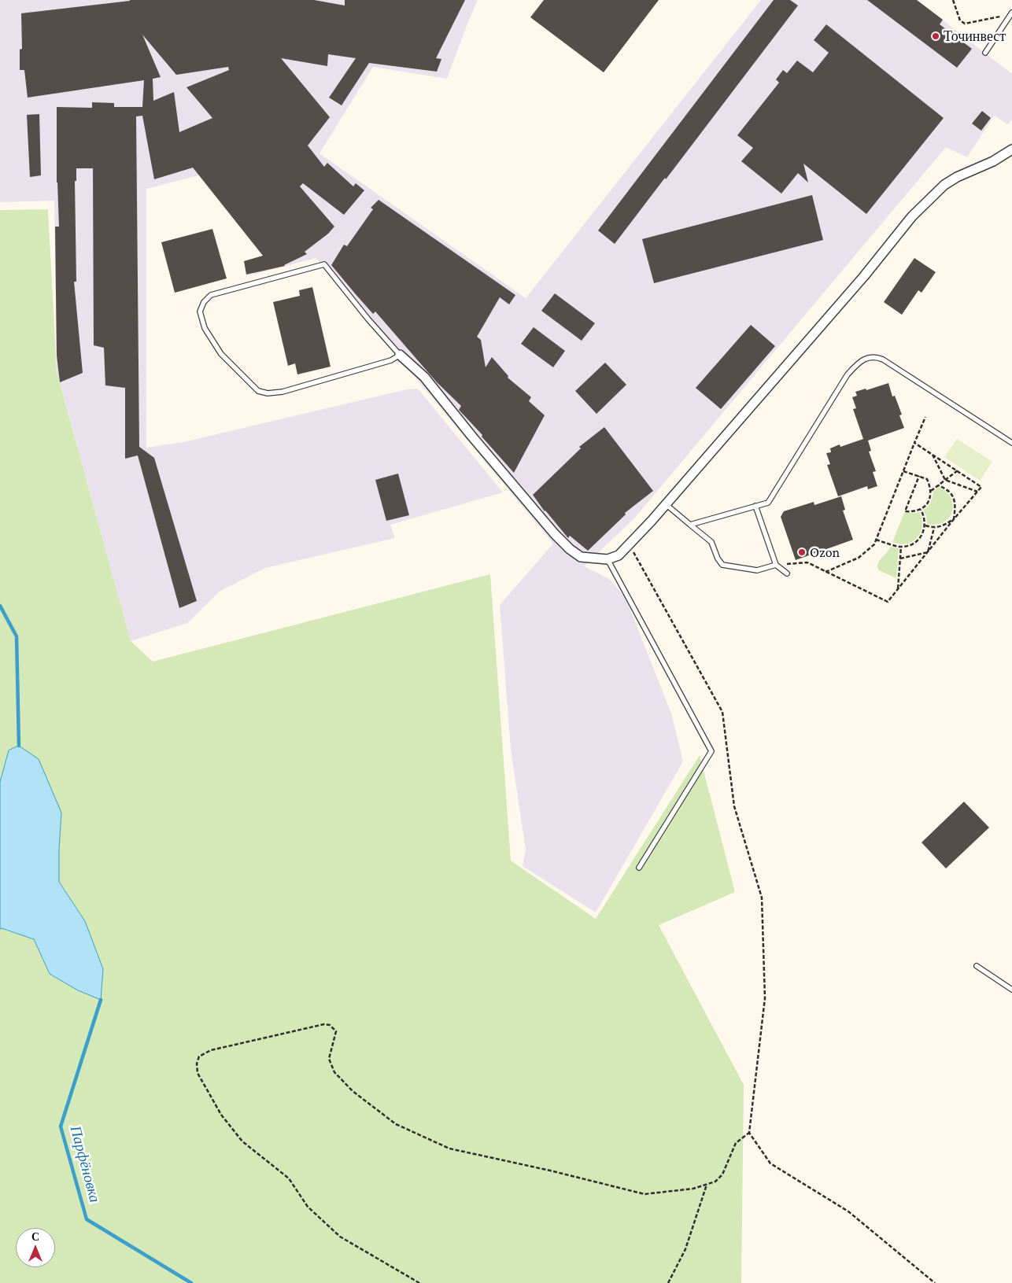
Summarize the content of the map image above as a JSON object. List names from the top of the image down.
{
  "water": ["Парфёновка"],
  "places": ["Точинвест", "Ozon"],
  "north": "top"
}
